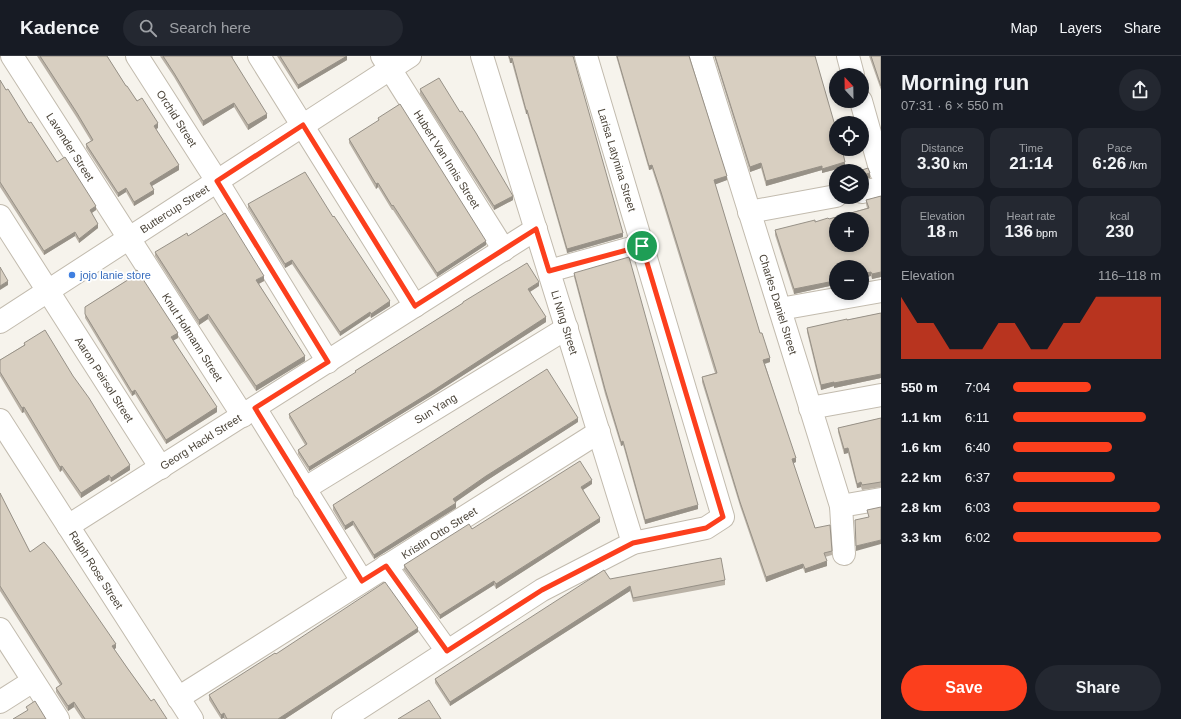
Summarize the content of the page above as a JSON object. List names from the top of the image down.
{
  "streets": {
    "street": [
      "Orchid Street",
      "Lavender Street",
      "Hubert Van Innis Street",
      "Larisa Latynina Street",
      "Buttercup Street",
      "Charles Daniel Street",
      "Li Ning Street",
      "Knut Holmann Street",
      "Aaron Peirsol Street",
      "Sun Yang",
      "Georg Hackl Street",
      "Kristin Otto Street",
      "Ralph Rose Street"
    ]
  },
  "crossings": [
    ["Orchid Street", "Buttercup Street"],
    ["Orchid Street", "Georg Hackl Street"],
    ["Lavender Street", "Buttercup Street"],
    ["Lavender Street", "Knut Holmann Street"],
    ["Hubert Van Innis Street", "Buttercup Street"],
    ["Hubert Van Innis Street", "Georg Hackl Street"],
    ["Larisa Latynina Street", "Li Ning Street"],
    ["Buttercup Street", "Knut Holmann Street"],
    ["Buttercup Street", "Aaron Peirsol Street"],
    ["Li Ning Street", "Sun Yang"],
    ["Li Ning Street", "Georg Hackl Street"],
    ["Li Ning Street", "Kristin Otto Street"],
    ["Knut Holmann Street", "Sun Yang"],
    ["Knut Holmann Street", "Georg Hackl Street"],
    ["Knut Holmann Street", "Kristin Otto Street"],
    ["Aaron Peirsol Street", "Georg Hackl Street"],
    ["Georg Hackl Street", "Ralph Rose Street"],
    ["Kristin Otto Street", "Ralph Rose Street"]
  ],
  "places": ["jojo lanie store"],
  "north": "top",
  "page": {
    "header": "Kadence",
    "search": "Search here",
    "nav": ["Map", "Layers", "Share"],
    "heading": ["Morning run", "07:31 · 6 × 550 m"],
    "map_buttons": ["+", "−"],
    "stats": [
      ["Distance", "3.30 km"],
      ["Time", "21:14"],
      ["Pace", "6:26 /km"],
      ["Elevation", "18 m"],
      ["Heart rate", "136 bpm"],
      ["kcal", "230"]
    ],
    "chart": ["Elevation", "116–118 m"],
    "list": [
      {
        "name": "550 m",
        "note": "7:04"
      },
      {
        "name": "1.1 km",
        "note": "6:11"
      },
      {
        "name": "1.6 km",
        "note": "6:40"
      },
      {
        "name": "2.2 km",
        "note": "6:37"
      },
      {
        "name": "2.8 km",
        "note": "6:03"
      },
      {
        "name": "3.3 km",
        "note": "6:02"
      }
    ],
    "buttons": ["Save", "Share"]
  }
}
